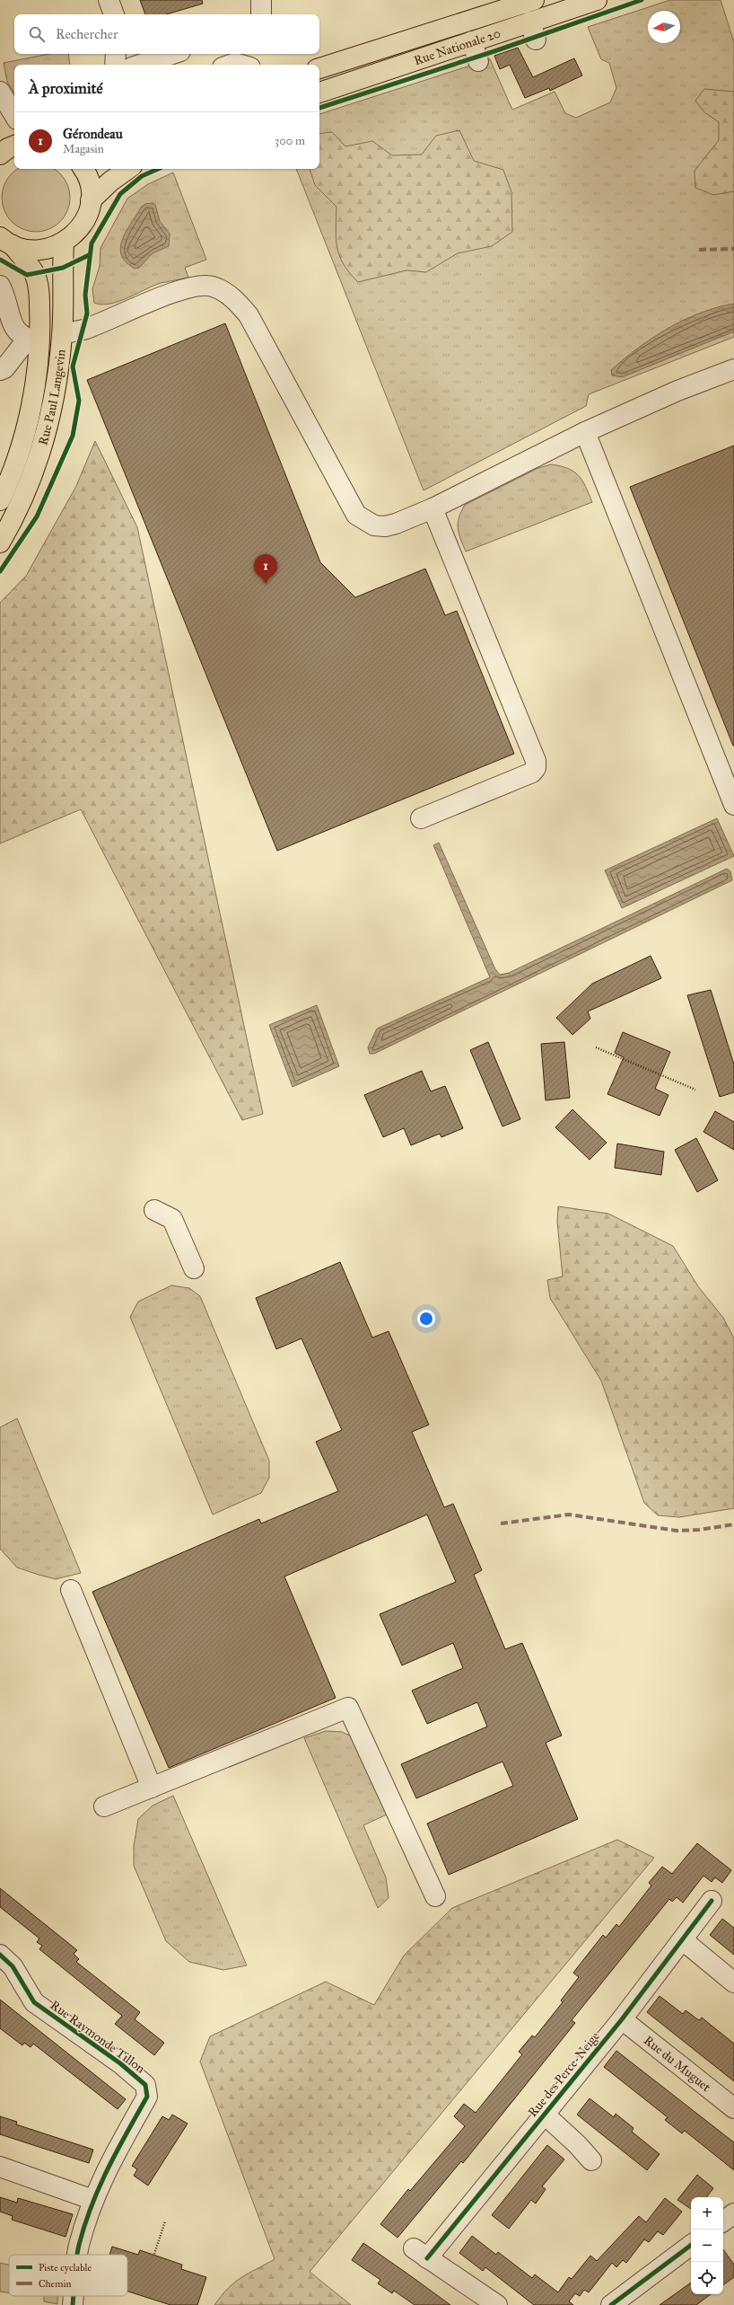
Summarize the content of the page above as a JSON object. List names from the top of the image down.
{
  "streets": {
    "main road": ["Rue Nationale 20", "Rue Paul Langevin"],
    "street": ["Rue Raymonde Tillon", "Rue du Muguet", "Rue des Perce-Neige"]
  },
  "crossings": [
    ["Rue du Muguet", "Rue des Perce-Neige"]
  ],
  "legend": ["Piste cyclable", "Chemin"],
  "north": "left",
  "page": {
    "search": "Rechercher",
    "heading": "À proximité",
    "list": [
      {
        "mark": "1",
        "name": "Gérondeau",
        "note": "Magasin",
        "value": "300 m"
      }
    ],
    "pins": "1",
    "map_buttons": ["+", "−"]
  }
}
